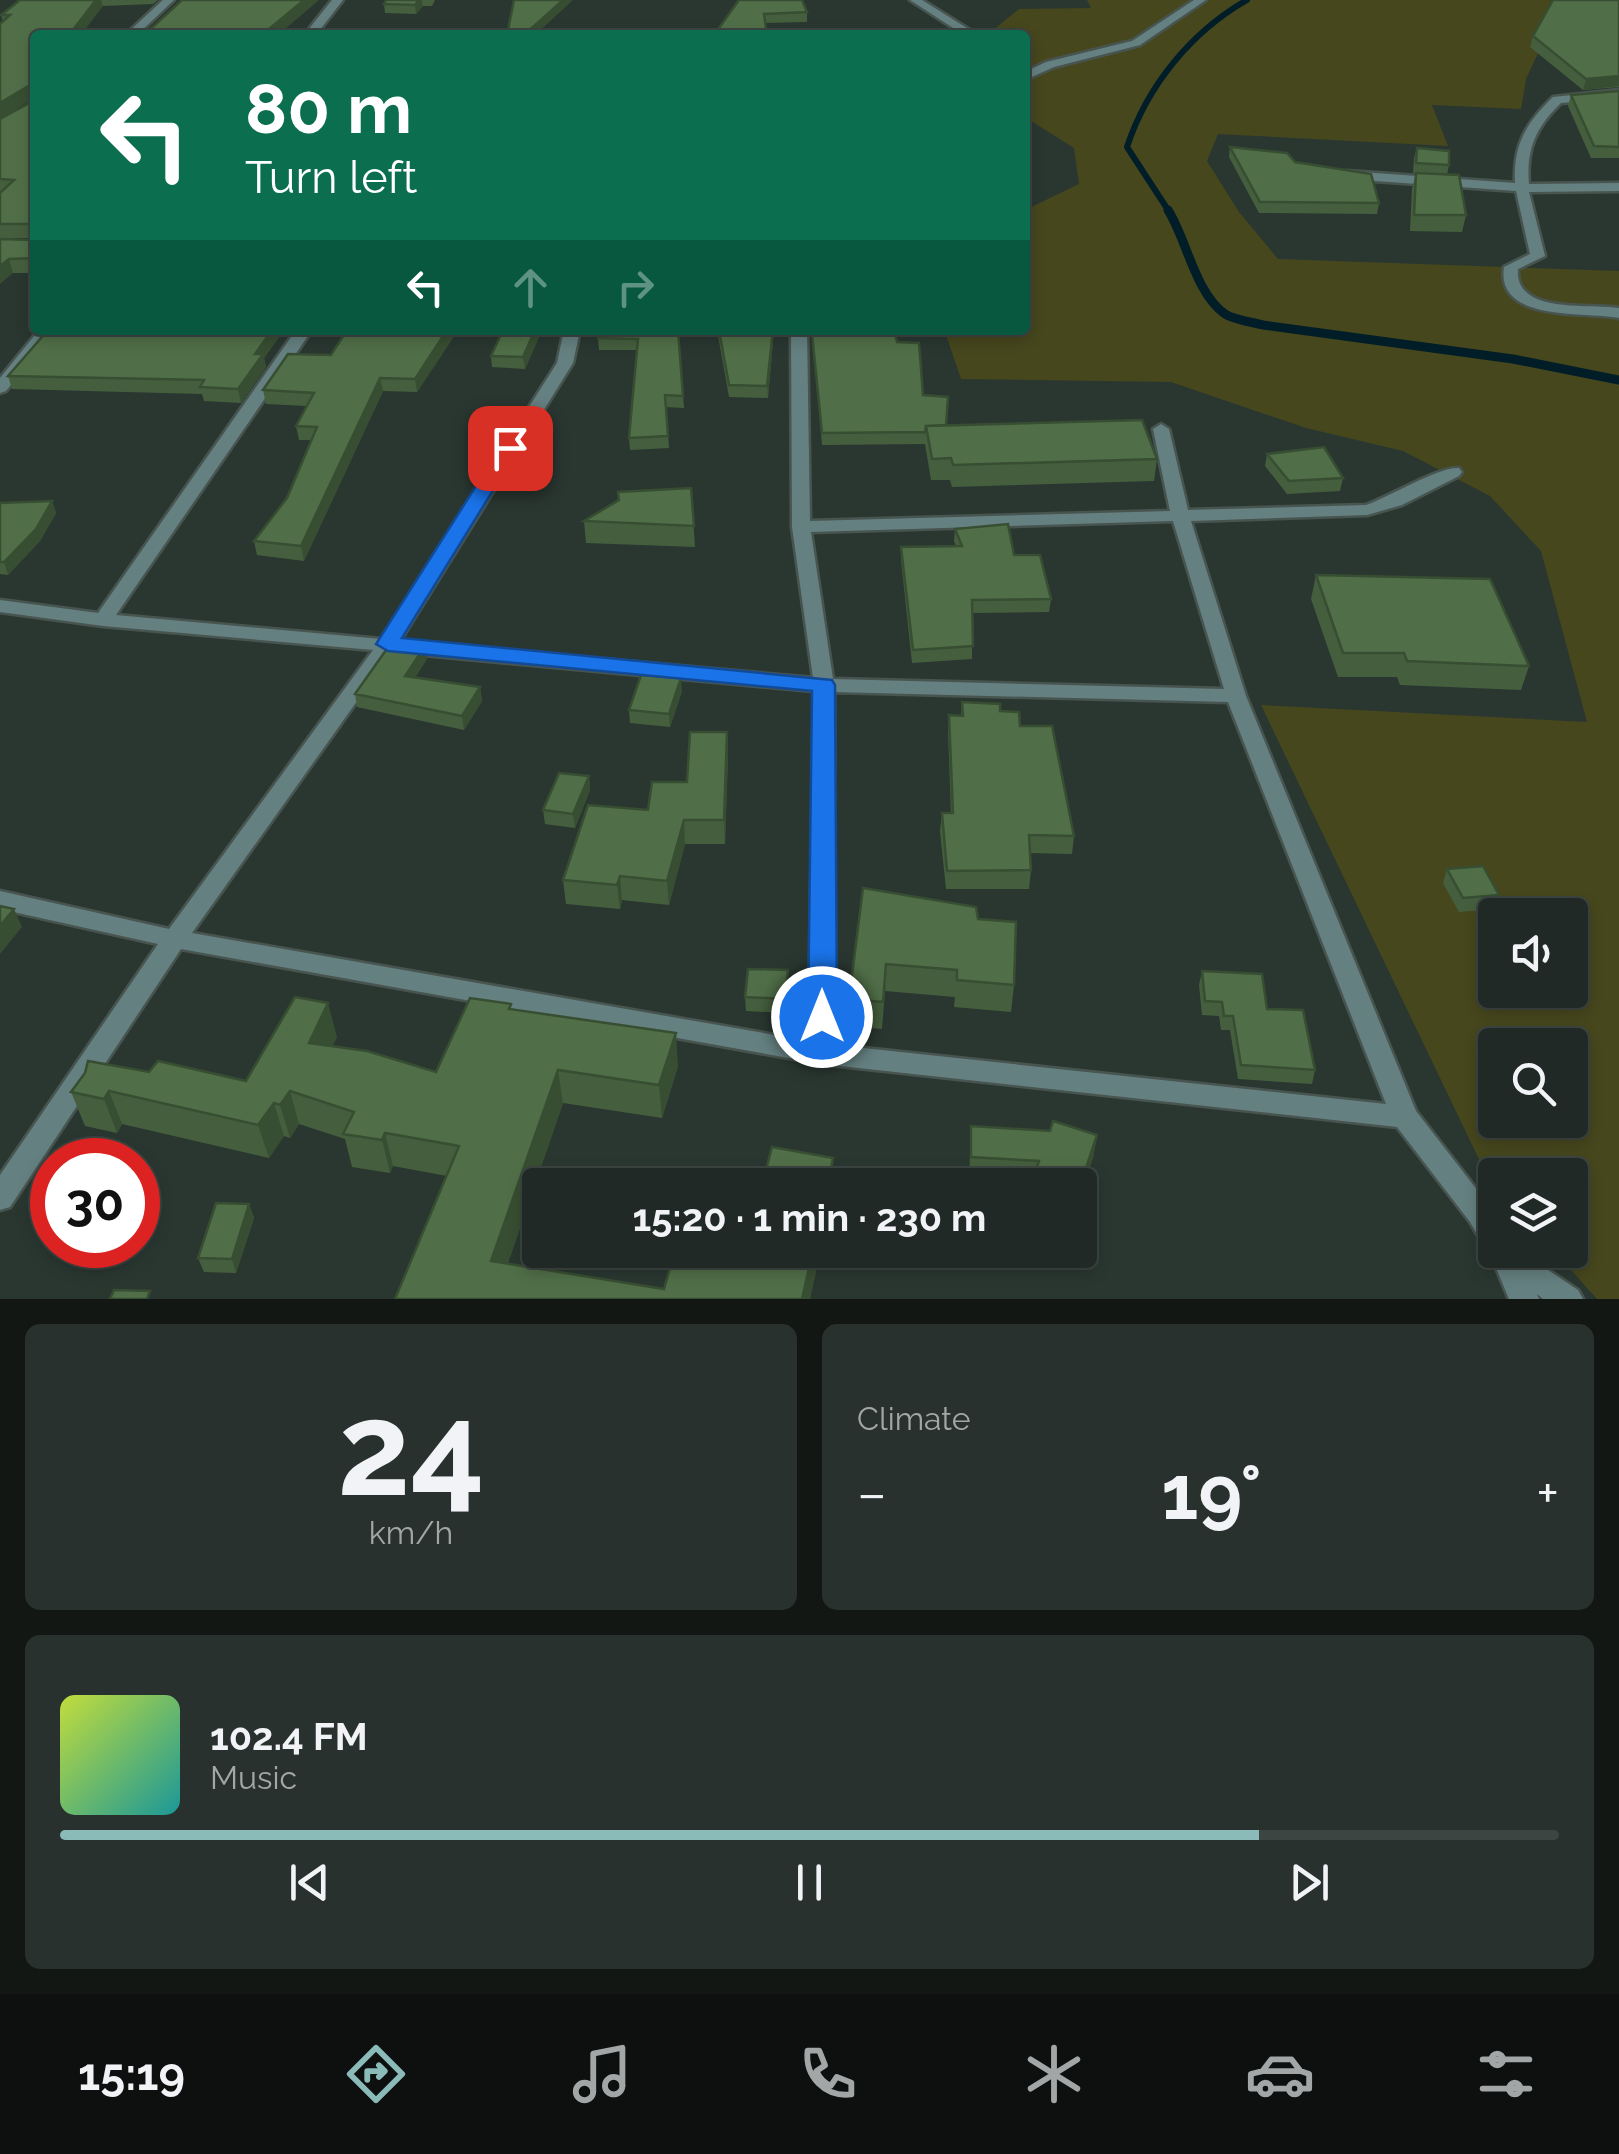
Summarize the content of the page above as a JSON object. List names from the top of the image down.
{
  "page": {
    "turn": ["80 m", "Turn left"],
    "limit": "30",
    "trip": "15:20 · 1 min · 230 m",
    "tile": [
      ["24", "km/h"],
      "Climate"
    ],
    "heat": ["−", "19°", "+"],
    "song": ["102.4 FM", "Music"],
    "tabs": "15:19"
  }
}
